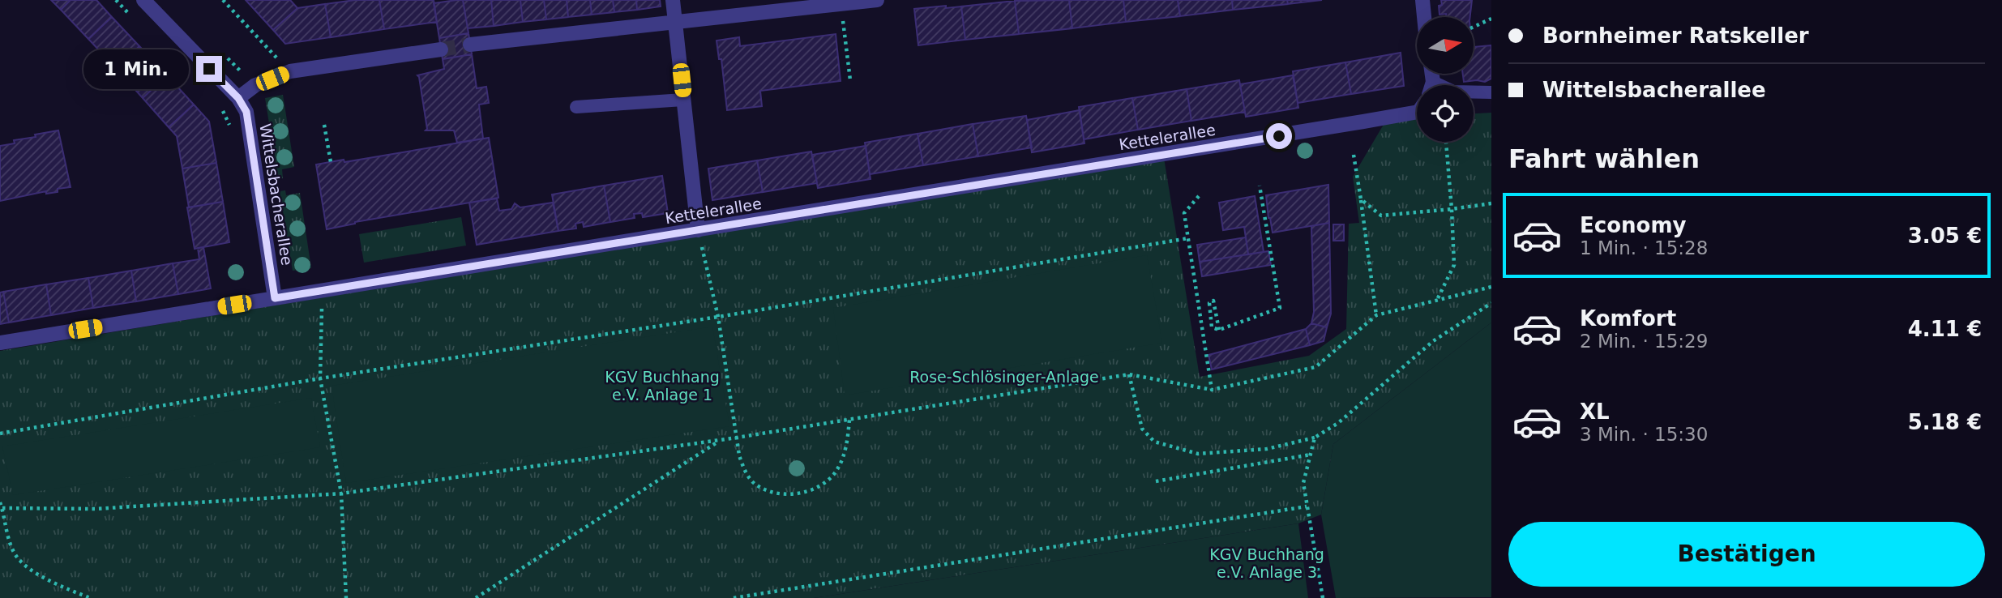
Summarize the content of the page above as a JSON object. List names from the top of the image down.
{
  "streets": {
    "street": ["Kettelerallee", "Wittelsbacherallee"]
  },
  "crossings": [
    ["Kettelerallee", "Wittelsbacherallee"]
  ],
  "parks": ["KGV Buchhang e.V. Anlage 1", "Rose-Schlösinger-Anlage", "KGV Buchhang e.V. Anlage 3"],
  "north": "right",
  "page": {
    "banner": ["Bornheimer Ratskeller", "Wittelsbacherallee"],
    "bubble": "1 Min.",
    "heading": "Fahrt wählen",
    "list": [
      {
        "name": "Economy",
        "note": "1 Min. · 15:28",
        "value": "3.05 €"
      },
      {
        "name": "Komfort",
        "note": "2 Min. · 15:29",
        "value": "4.11 €"
      },
      {
        "name": "XL",
        "note": "3 Min. · 15:30",
        "value": "5.18 €"
      }
    ],
    "buttons": "Bestätigen"
  }
}
